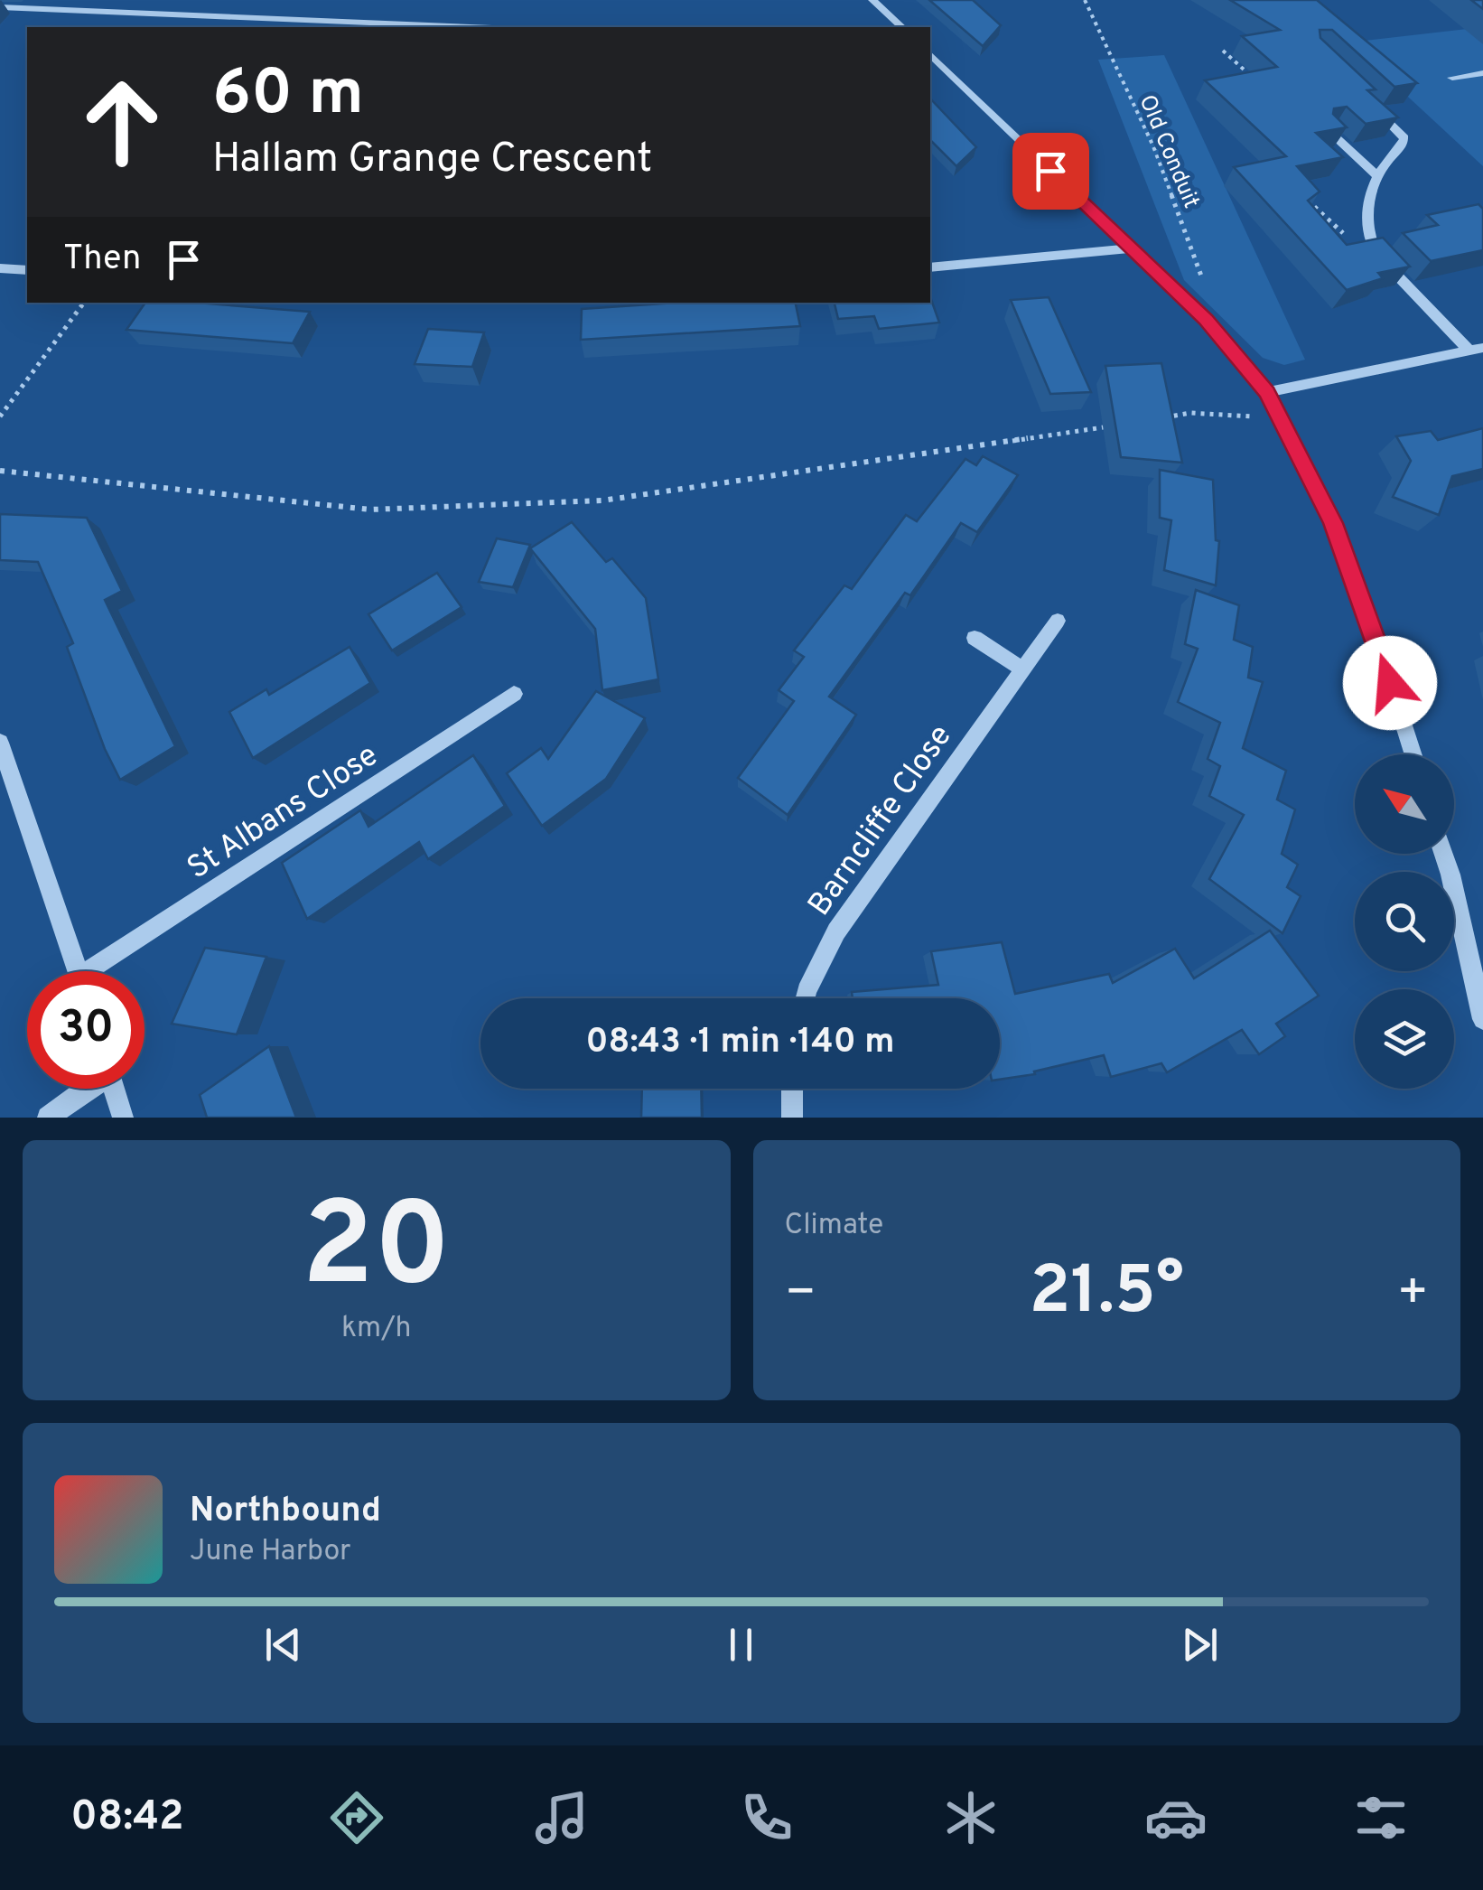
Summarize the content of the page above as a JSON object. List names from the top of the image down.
{
  "streets": {
    "street": ["St Albans Close", "Barncliffe Close"],
    "path": ["Old Conduit"]
  },
  "north": "top left",
  "page": {
    "turn": ["60 m", "Hallam Grange Crescent"],
    "then": "Then",
    "limit": "30",
    "trip": "08:43 · 1 min · 140 m",
    "tile": [
      ["20", "km/h"],
      "Climate"
    ],
    "heat": ["−", "21.5°", "+"],
    "song": ["Northbound", "June Harbor"],
    "tabs": "08:42"
  }
}
